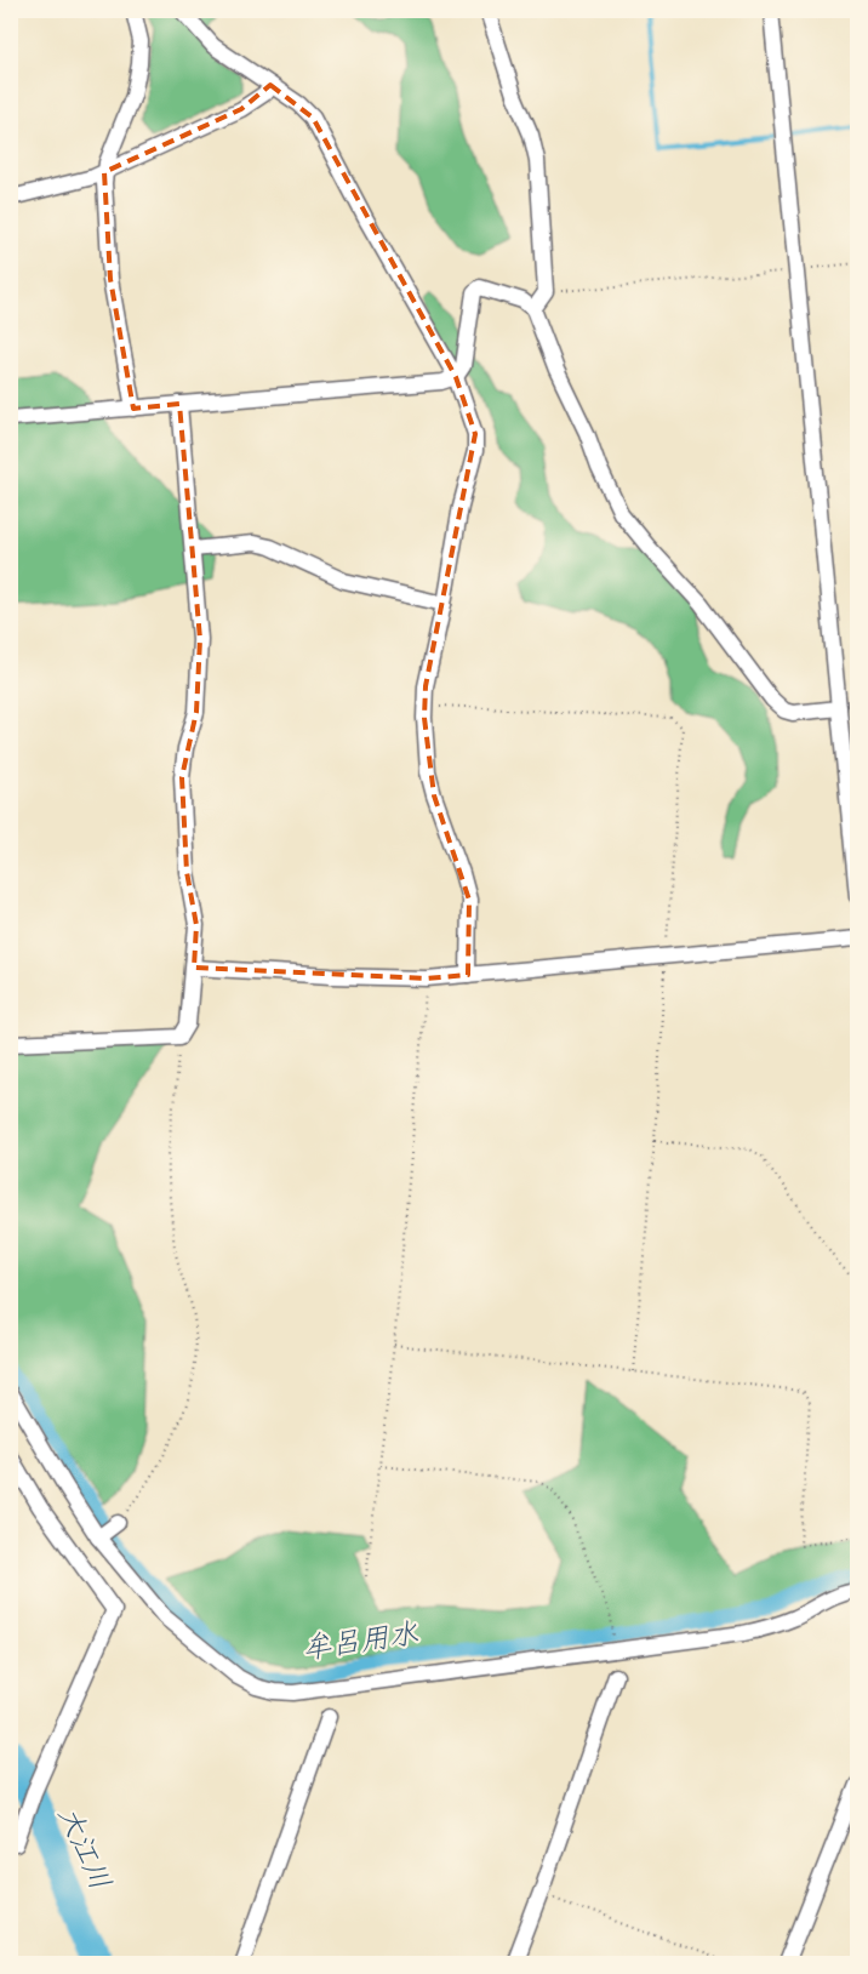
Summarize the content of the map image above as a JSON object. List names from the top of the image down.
{
  "water": ["牟呂用水", "大江川"]
}
